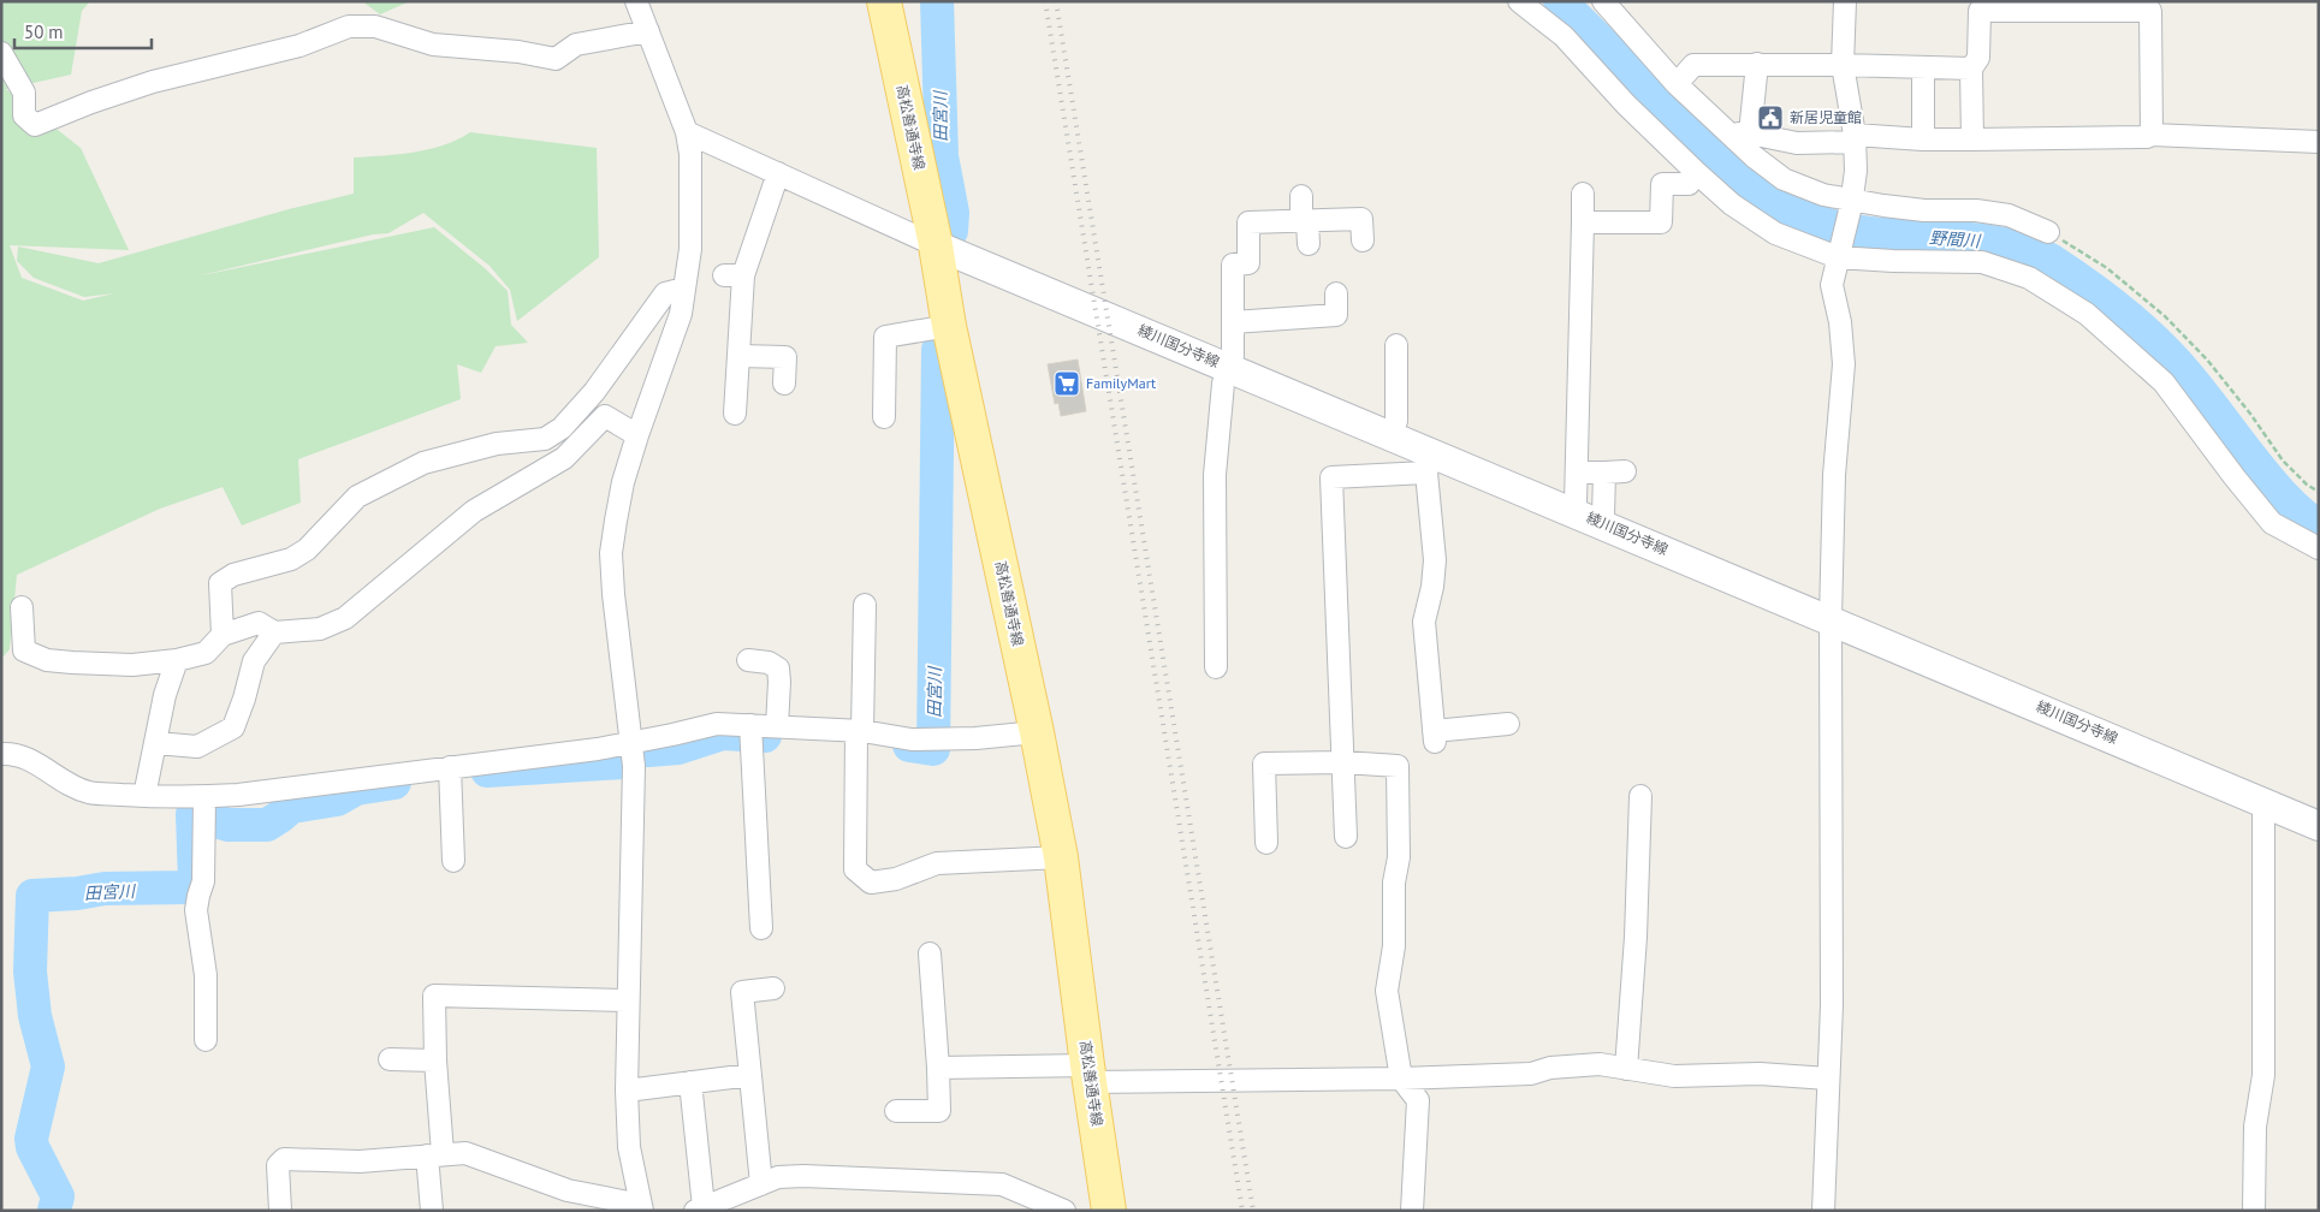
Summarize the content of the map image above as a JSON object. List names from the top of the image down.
{
  "streets": {
    "main road": ["高松善通寺線", "綾川国分寺線"]
  },
  "crossings": [
    ["高松善通寺線", "綾川国分寺線"]
  ],
  "water": ["田宮川", "野間川"],
  "places": {
    "public building": ["新居児童館"],
    "supermarket": ["FamilyMart"]
  },
  "scale_bar": "50 m"
}
